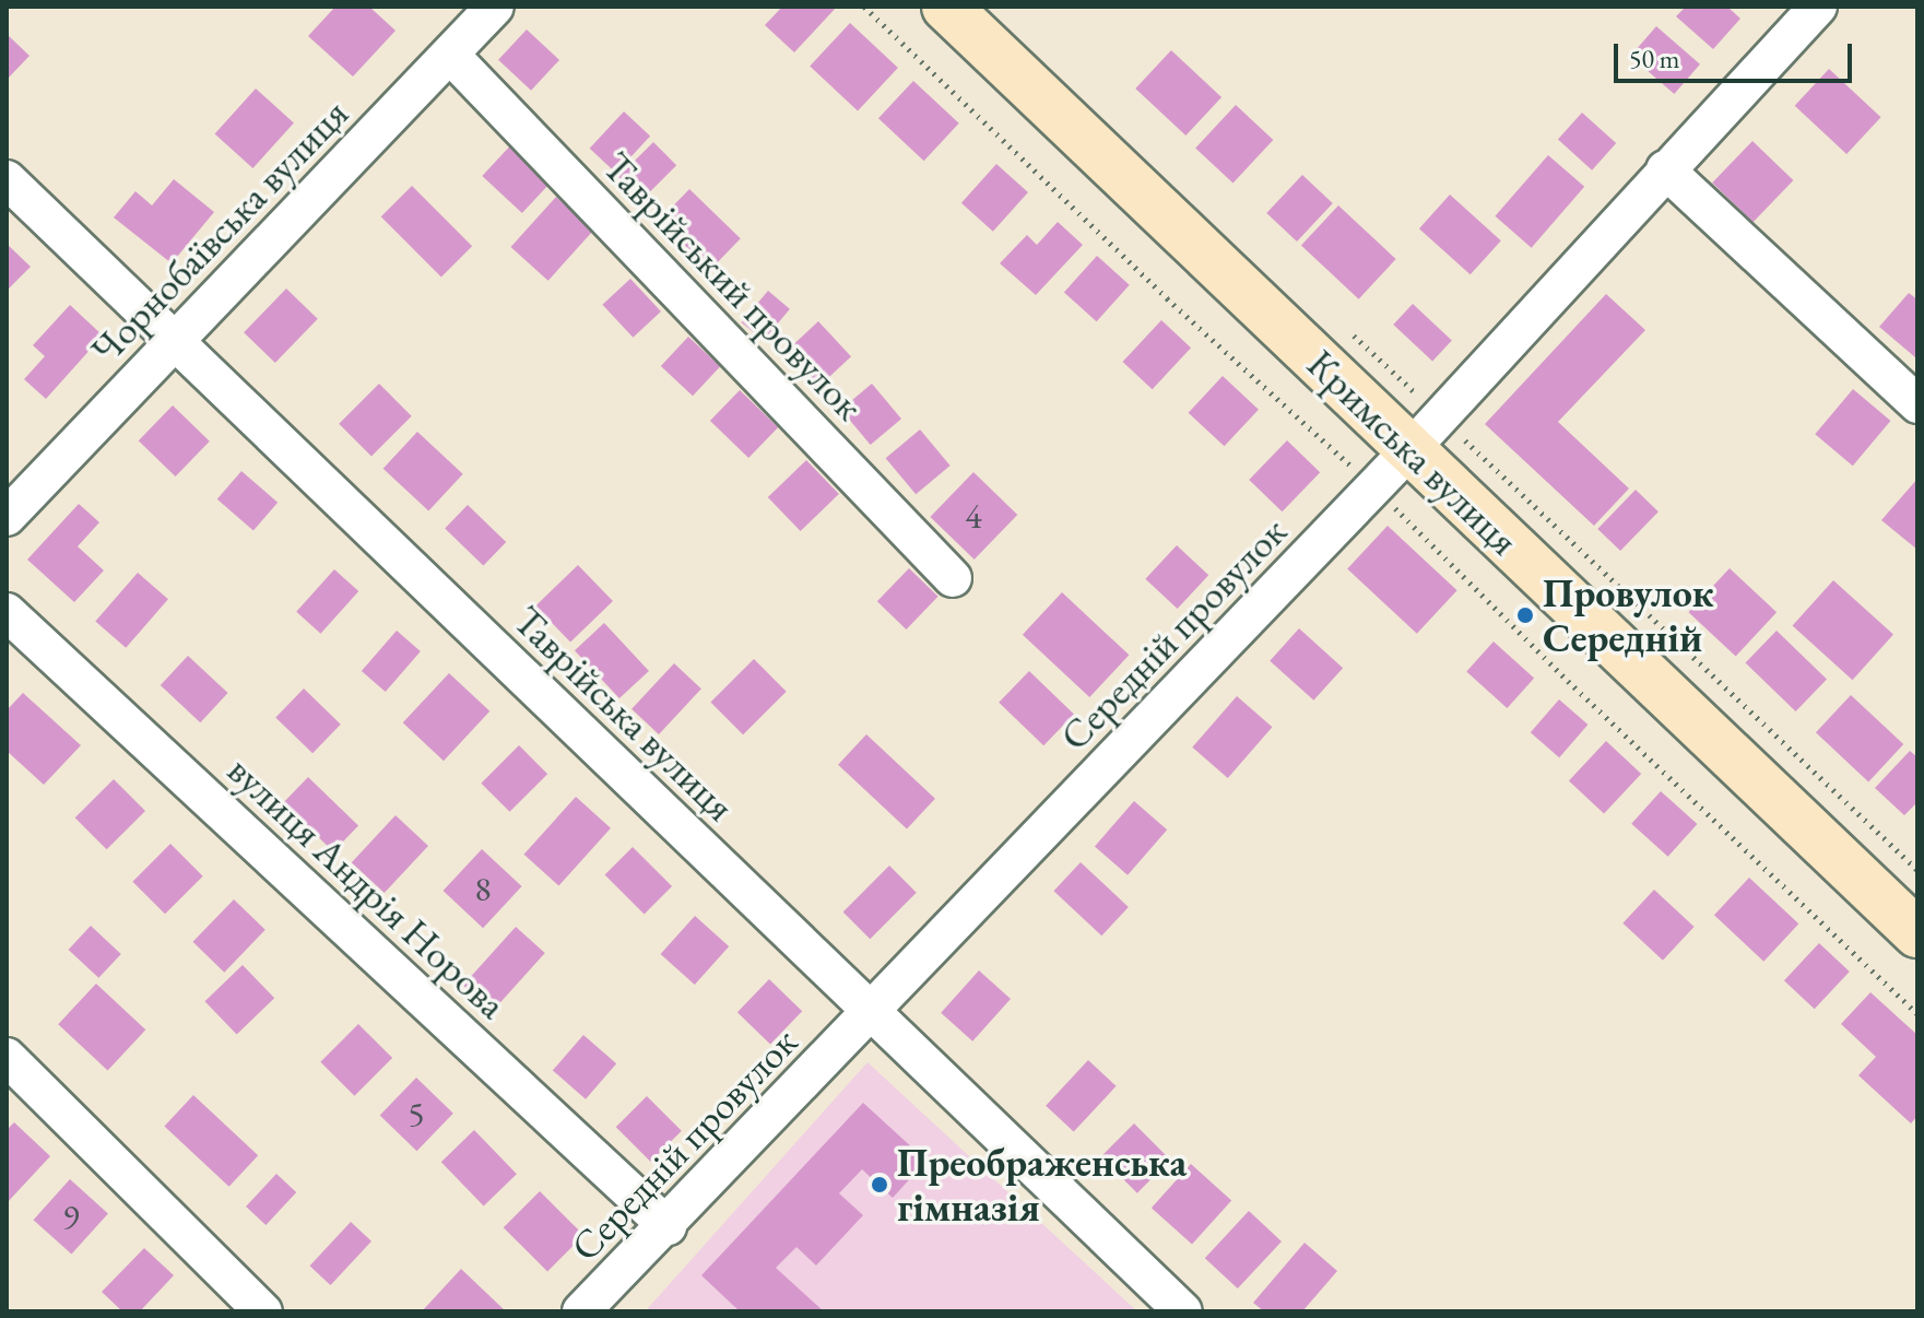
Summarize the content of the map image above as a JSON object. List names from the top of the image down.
{
  "streets": {
    "street": [
      "Чорнобаївська вулиця",
      "Таврійський провулок",
      "Кримська вулиця",
      "Середній провулок",
      "Таврійська вулиця",
      "вулиця Андрія Норова"
    ]
  },
  "crossings": [
    ["Чорнобаївська вулиця", "Таврійський провулок"],
    ["Чорнобаївська вулиця", "Таврійська вулиця"],
    ["Кримська вулиця", "Середній провулок"],
    ["Середній провулок", "Таврійська вулиця"],
    ["Середній провулок", "вулиця Андрія Норова"]
  ],
  "places": ["Провулок Середній", "Преображенська гімназія"],
  "house_numbers": [
    "4",
    "8",
    "5",
    "9"
  ],
  "scale_bar": "50 m"
}
